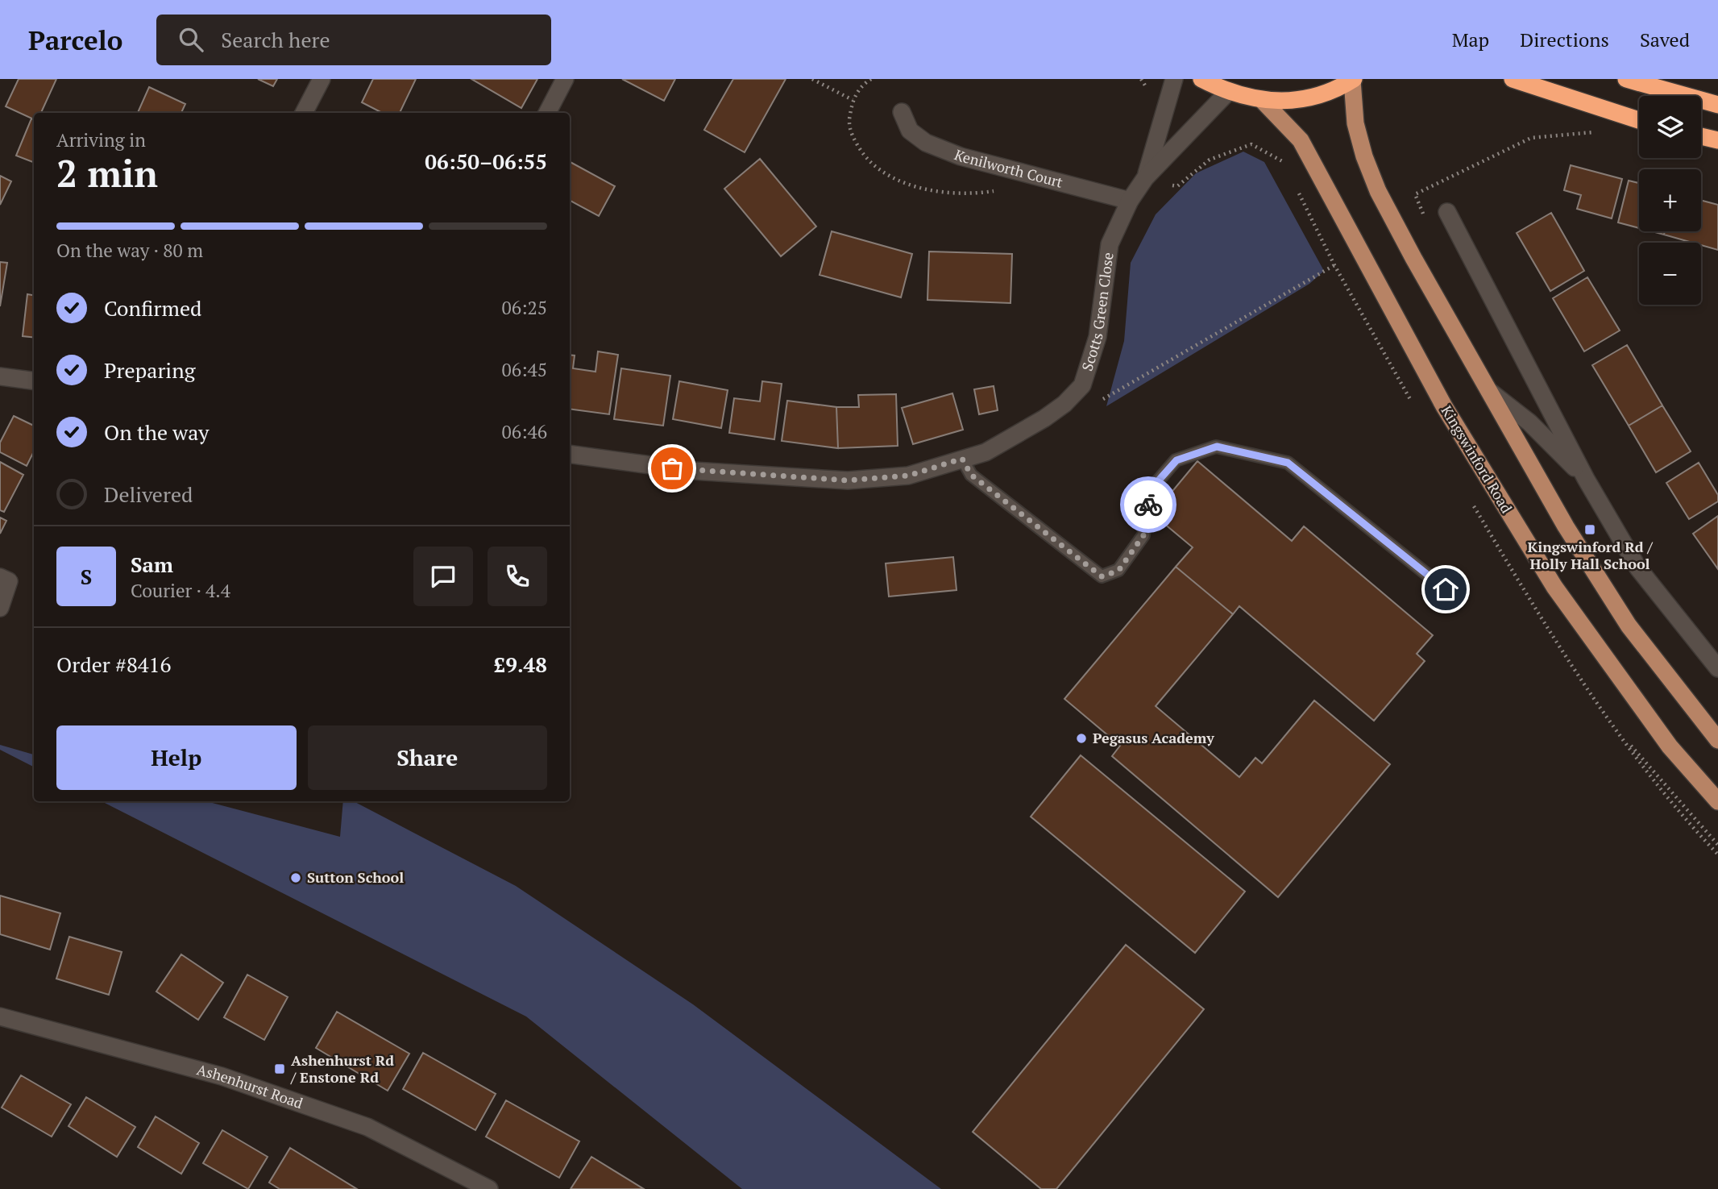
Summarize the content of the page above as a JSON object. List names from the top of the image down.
{
  "streets": {
    "main road": ["Kingswinford Road"],
    "street": ["Kenilworth Court", "Scotts Green Close", "Ashenhurst Road"]
  },
  "crossings": [
    ["Kenilworth Court", "Scotts Green Close"]
  ],
  "places": {
    "transit": ["Kingswinford Rd / Holly Hall School", "Ashenhurst Rd / Enstone Rd"],
    "other": ["Pegasus Academy", "Sutton School"]
  },
  "page": {
    "header": "Parcelo",
    "search": "Search here",
    "nav": ["Map", "Directions", "Saved"],
    "map_buttons": ["+", "−"],
    "heading": ["2 min", "Arriving in", "06:50–06:55"],
    "panel": [
      "Sam",
      "Courier · 4.4",
      "Order #8416",
      "£9.48"
    ],
    "bar": "On the way · 80 m",
    "list": [
      ["Confirmed", "06:25"],
      ["Preparing", "06:45"],
      ["On the way", "06:46"],
      "Delivered"
    ],
    "round": "S",
    "buttons": ["Help", "Share"]
  }
}
